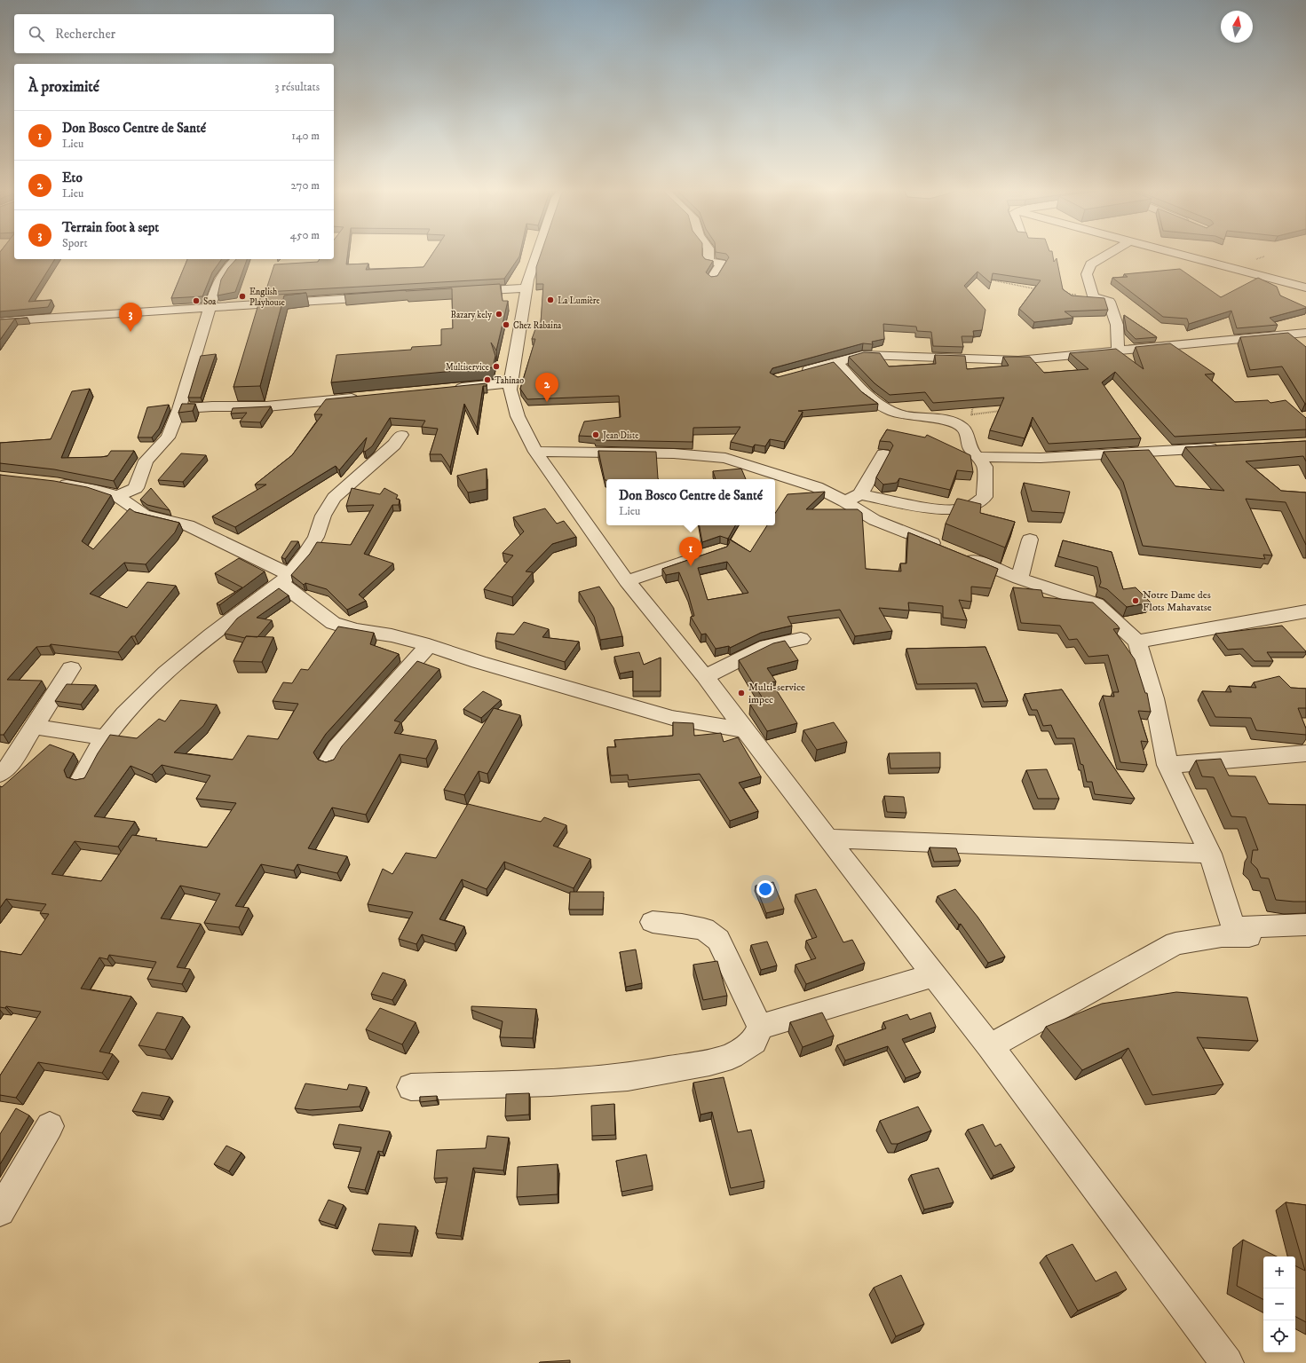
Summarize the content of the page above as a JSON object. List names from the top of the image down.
{
  "places": [
    "English Playhouse",
    "La Lumière",
    "Soa",
    "Bazary kely",
    "Chez Rabaina",
    "Multiservice",
    "Tahinao",
    "Jean Diste",
    "Notre Dame des Flots Mahavatse",
    "Multi-service impec"
  ],
  "north": "top",
  "page": {
    "search": "Rechercher",
    "heading": ["À proximité", "3 résultats"],
    "list": [
      {
        "mark": "1",
        "name": "Don Bosco Centre de Santé",
        "note": "Lieu",
        "value": "140 m"
      },
      {
        "mark": "2",
        "name": "Eto",
        "note": "Lieu",
        "value": "270 m"
      },
      {
        "mark": "3",
        "name": "Terrain foot à sept",
        "note": "Sport",
        "value": "450 m"
      }
    ],
    "pins": ["3", "2", "1"],
    "popup": ["Don Bosco Centre de Santé", "Lieu"],
    "map_buttons": ["+", "−"]
  }
}
